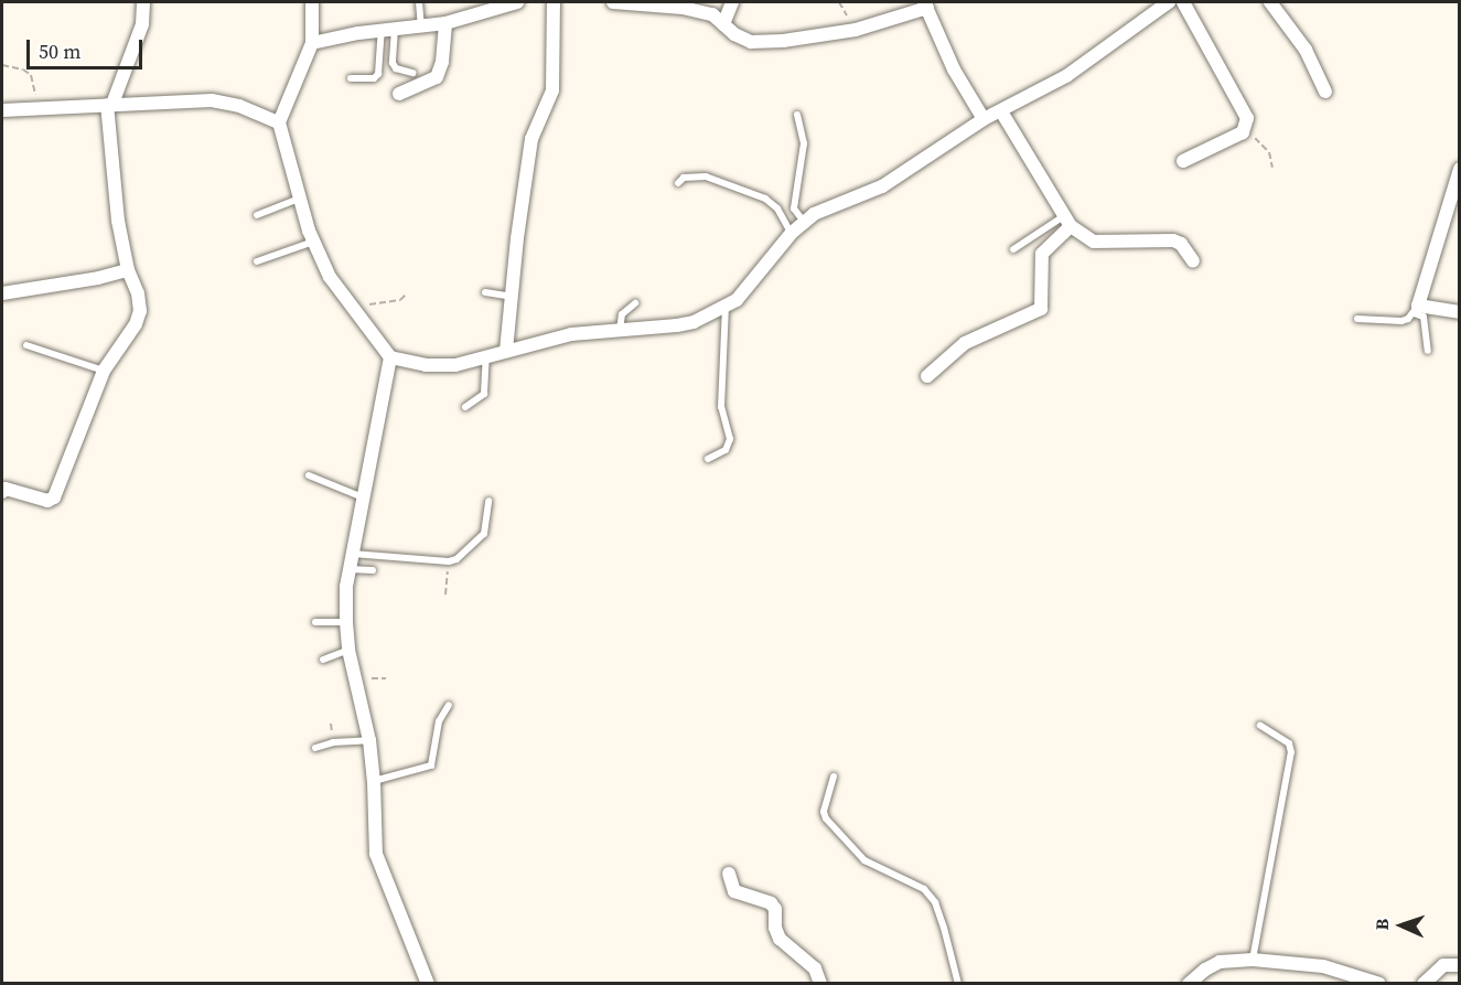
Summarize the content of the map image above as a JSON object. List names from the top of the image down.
{
  "scale_bar": "50 m",
  "north": "left"
}
